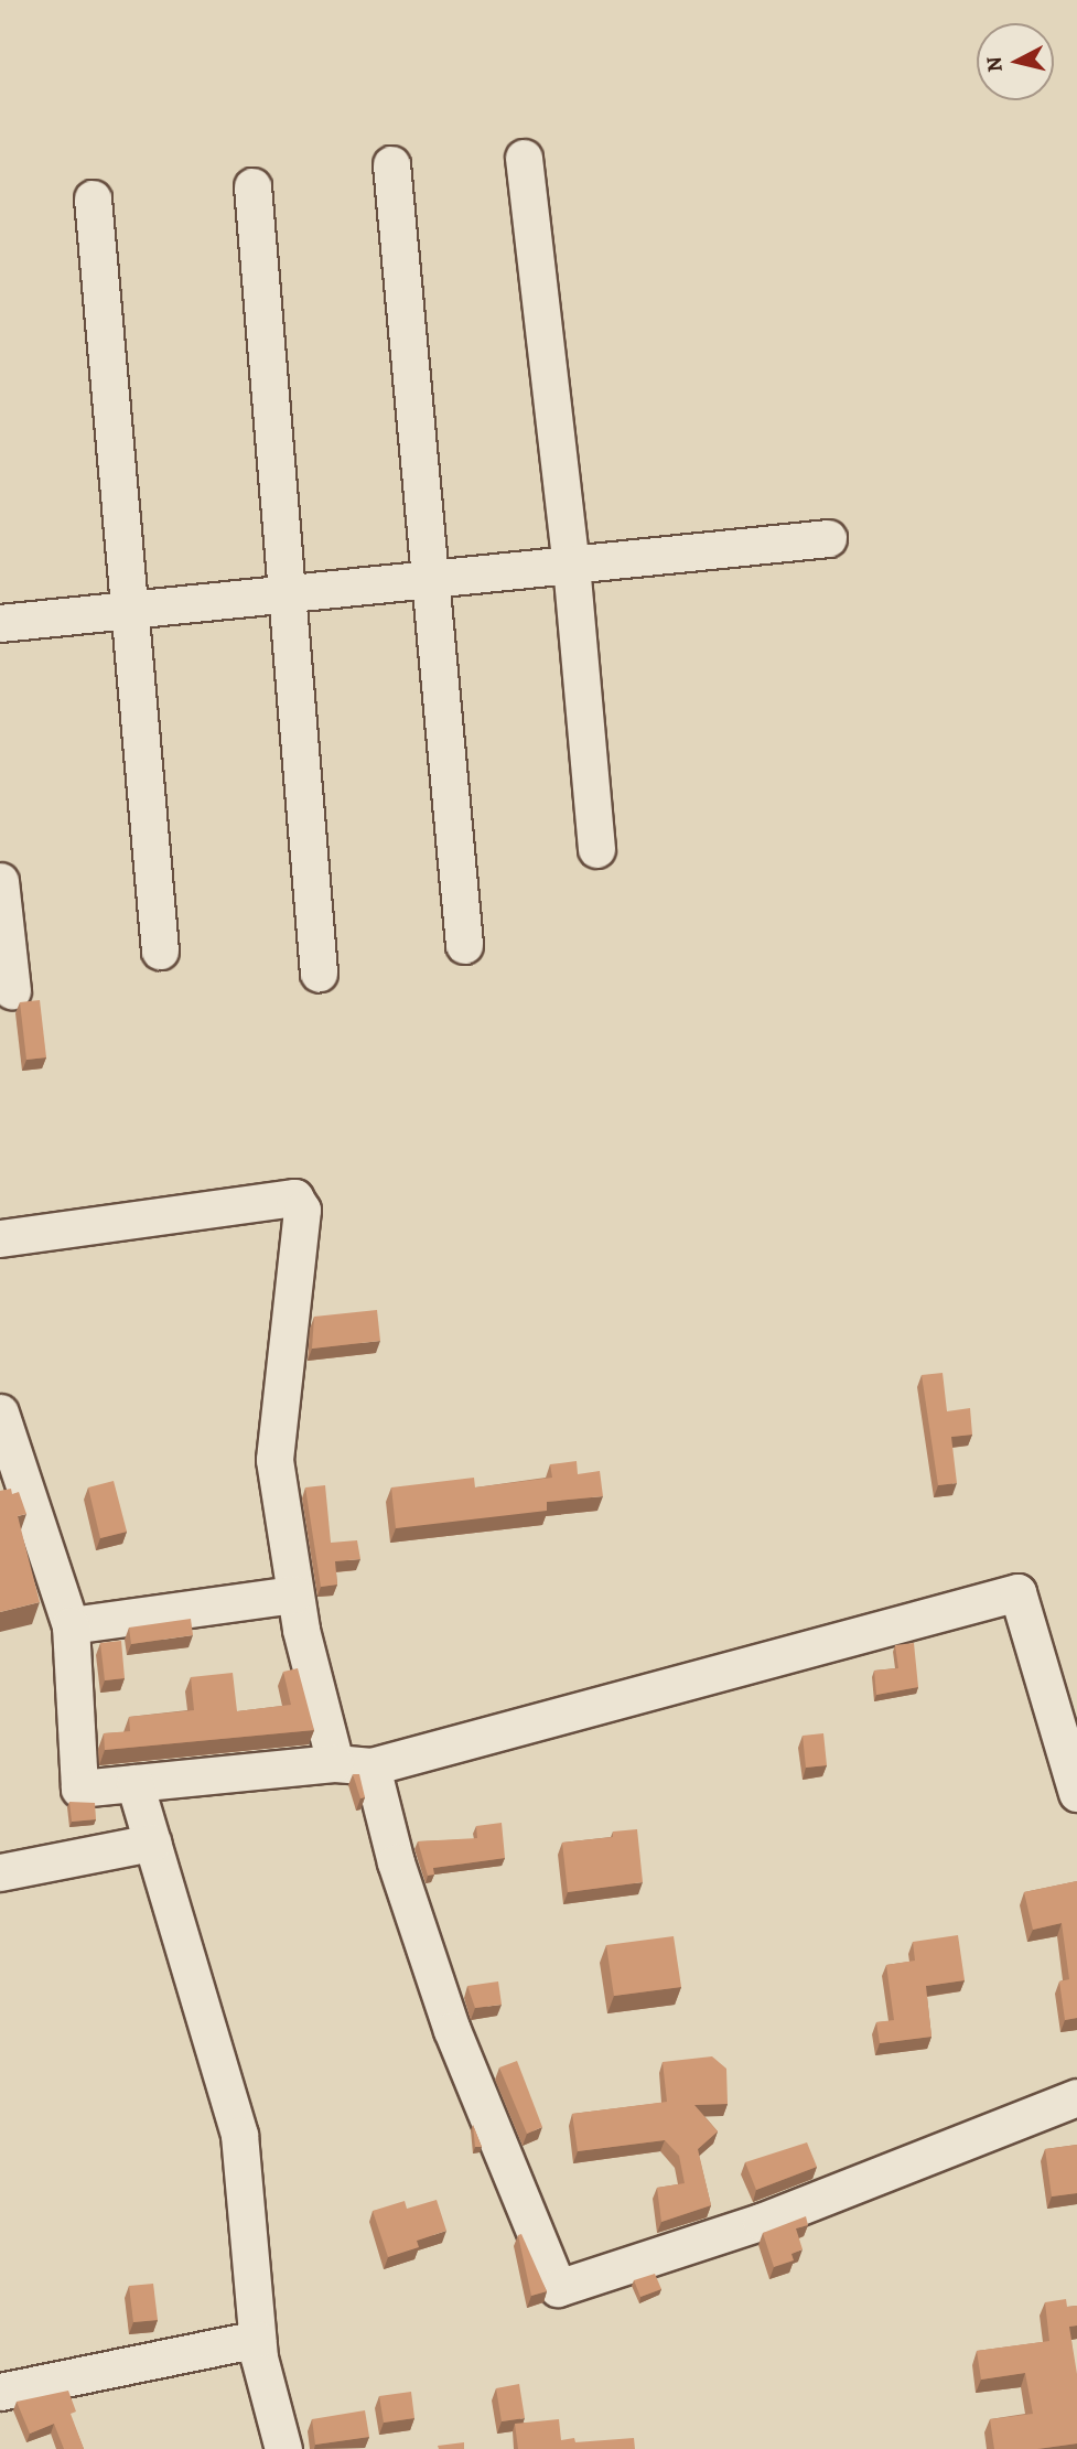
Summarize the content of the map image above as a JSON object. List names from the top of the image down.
{
  "north": "left"
}
